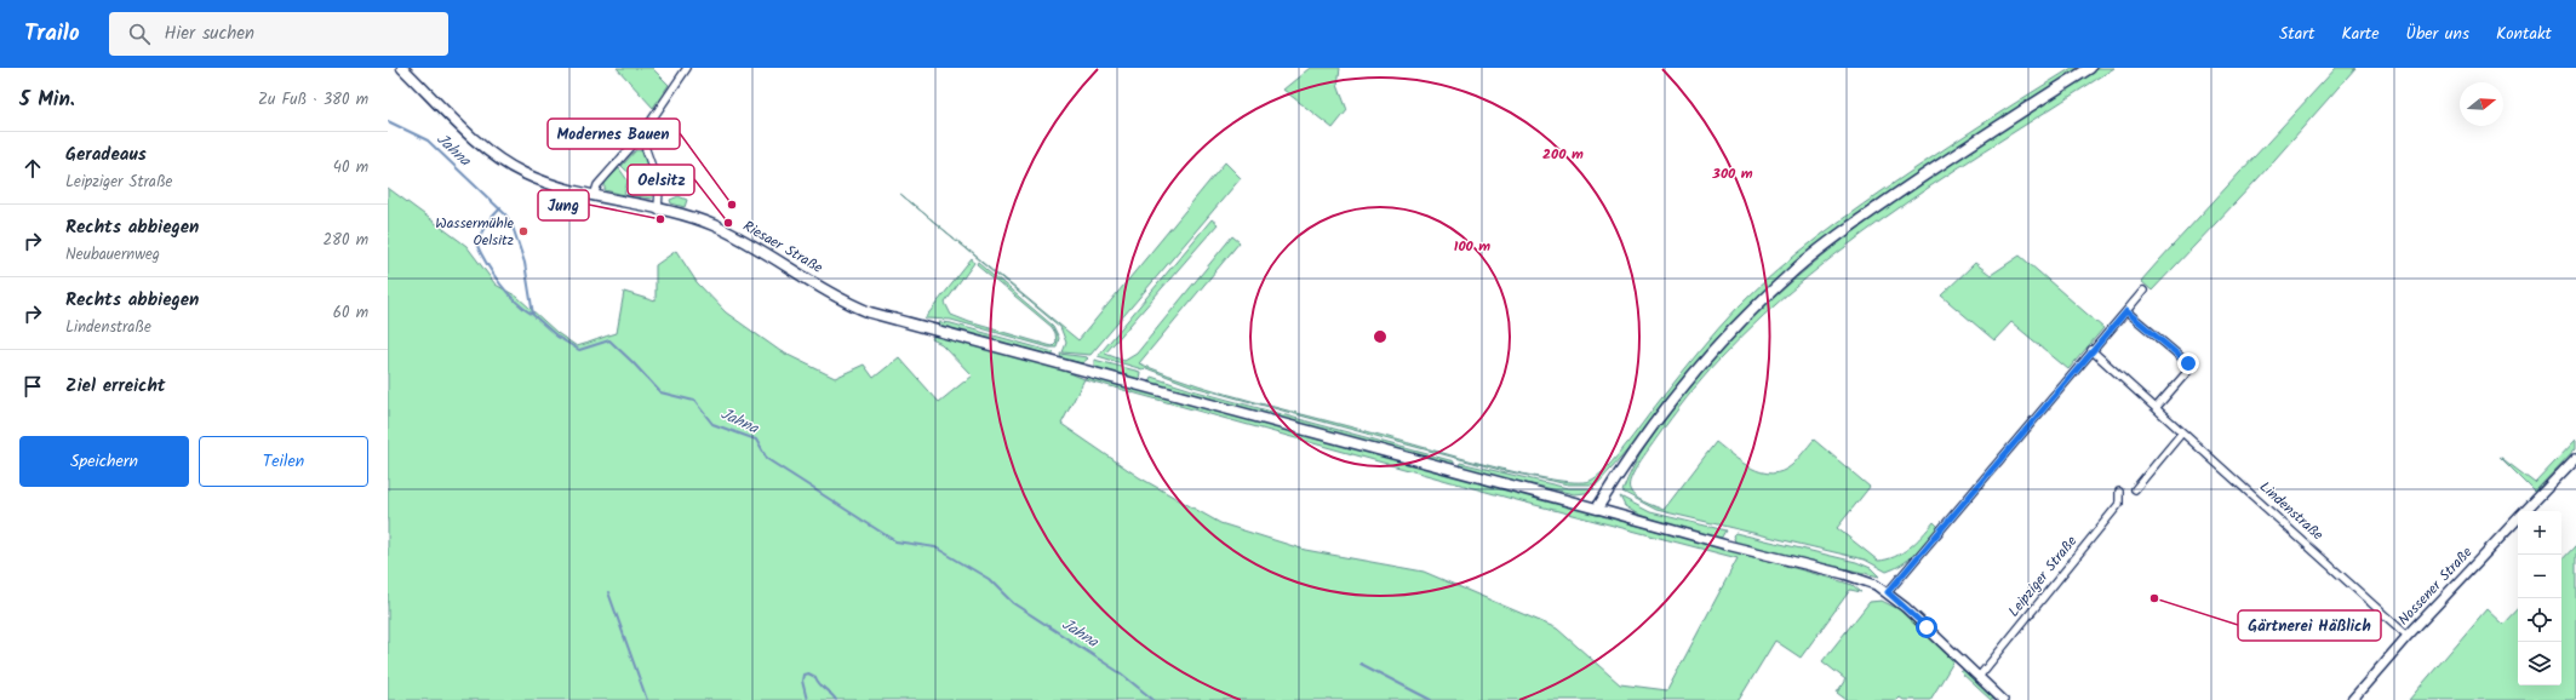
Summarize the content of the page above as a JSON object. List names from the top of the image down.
{
  "streets": {
    "main road": ["Riesaer Straße"],
    "street": ["Lindenstraße", "Leipziger Straße", "Nossener Straße"]
  },
  "crossings": [
    ["Lindenstraße", "Nossener Straße"]
  ],
  "water": ["Jahna"],
  "places": [
    "Modernes Bauen",
    "Jung",
    "Oelsitz",
    "Wassermühle Oelsitz",
    "Gärtnerei Häßlich"
  ],
  "north": "right",
  "page": {
    "header": "Trailo",
    "search": "Hier suchen",
    "nav": [
      "Start",
      "Karte",
      "Über uns",
      "Kontakt"
    ],
    "heading": ["5 Min.", "Zu Fuß · 380 m"],
    "list": [
      ["Geradeaus", "Leipziger Straße", "40 m"],
      ["Rechts abbiegen", "Neubauernweg", "280 m"],
      ["Rechts abbiegen", "Lindenstraße", "60 m"],
      "Ziel erreicht"
    ],
    "buttons": ["Speichern", "Teilen"],
    "map_buttons": ["+", "−"]
  },
  "rings": ["200 m", "300 m", "100 m"]
}
